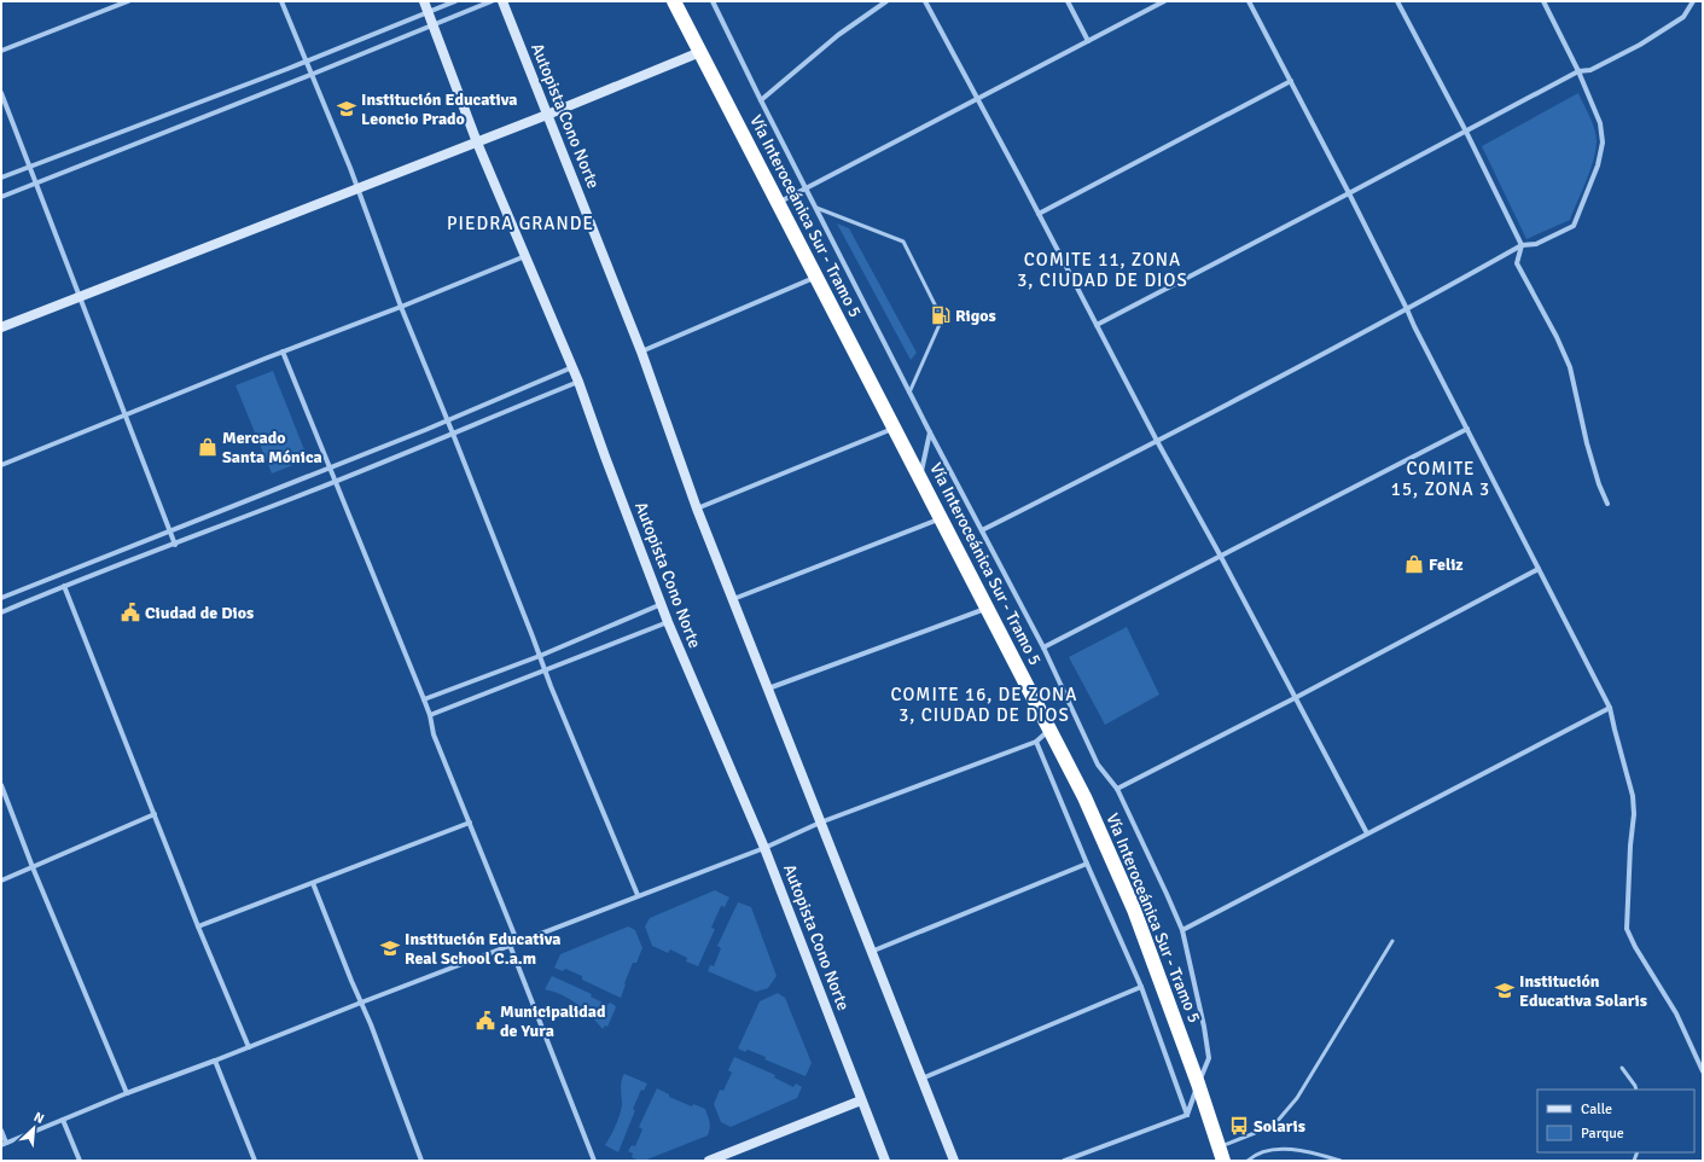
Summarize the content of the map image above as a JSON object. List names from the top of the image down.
{
  "streets": {
    "highway": ["Vía Interoceánica Sur - Tramo 5"],
    "main road": ["Autopista Cono Norte"]
  },
  "districts": [
    "PIEDRA GRANDE",
    "COMITE 11, ZONA 3, CIUDAD DE DIOS",
    "COMITE 15, ZONA 3",
    "COMITE 16, DE ZONA 3, CIUDAD DE DIOS"
  ],
  "places": {
    "school or university": ["Institución Educativa Leoncio Prado", "Institución Educativa Real School C.a.m", "Institución Educativa Solaris"],
    "fuel station": ["Rigos"],
    "shop": ["Mercado Santa Mónica", "Feliz"],
    "public building": ["Ciudad de Dios", "Municipalidad de Yura"],
    "bus stop": ["Solaris"]
  },
  "legend": ["Calle", "Parque"],
  "north": "top right"
}
